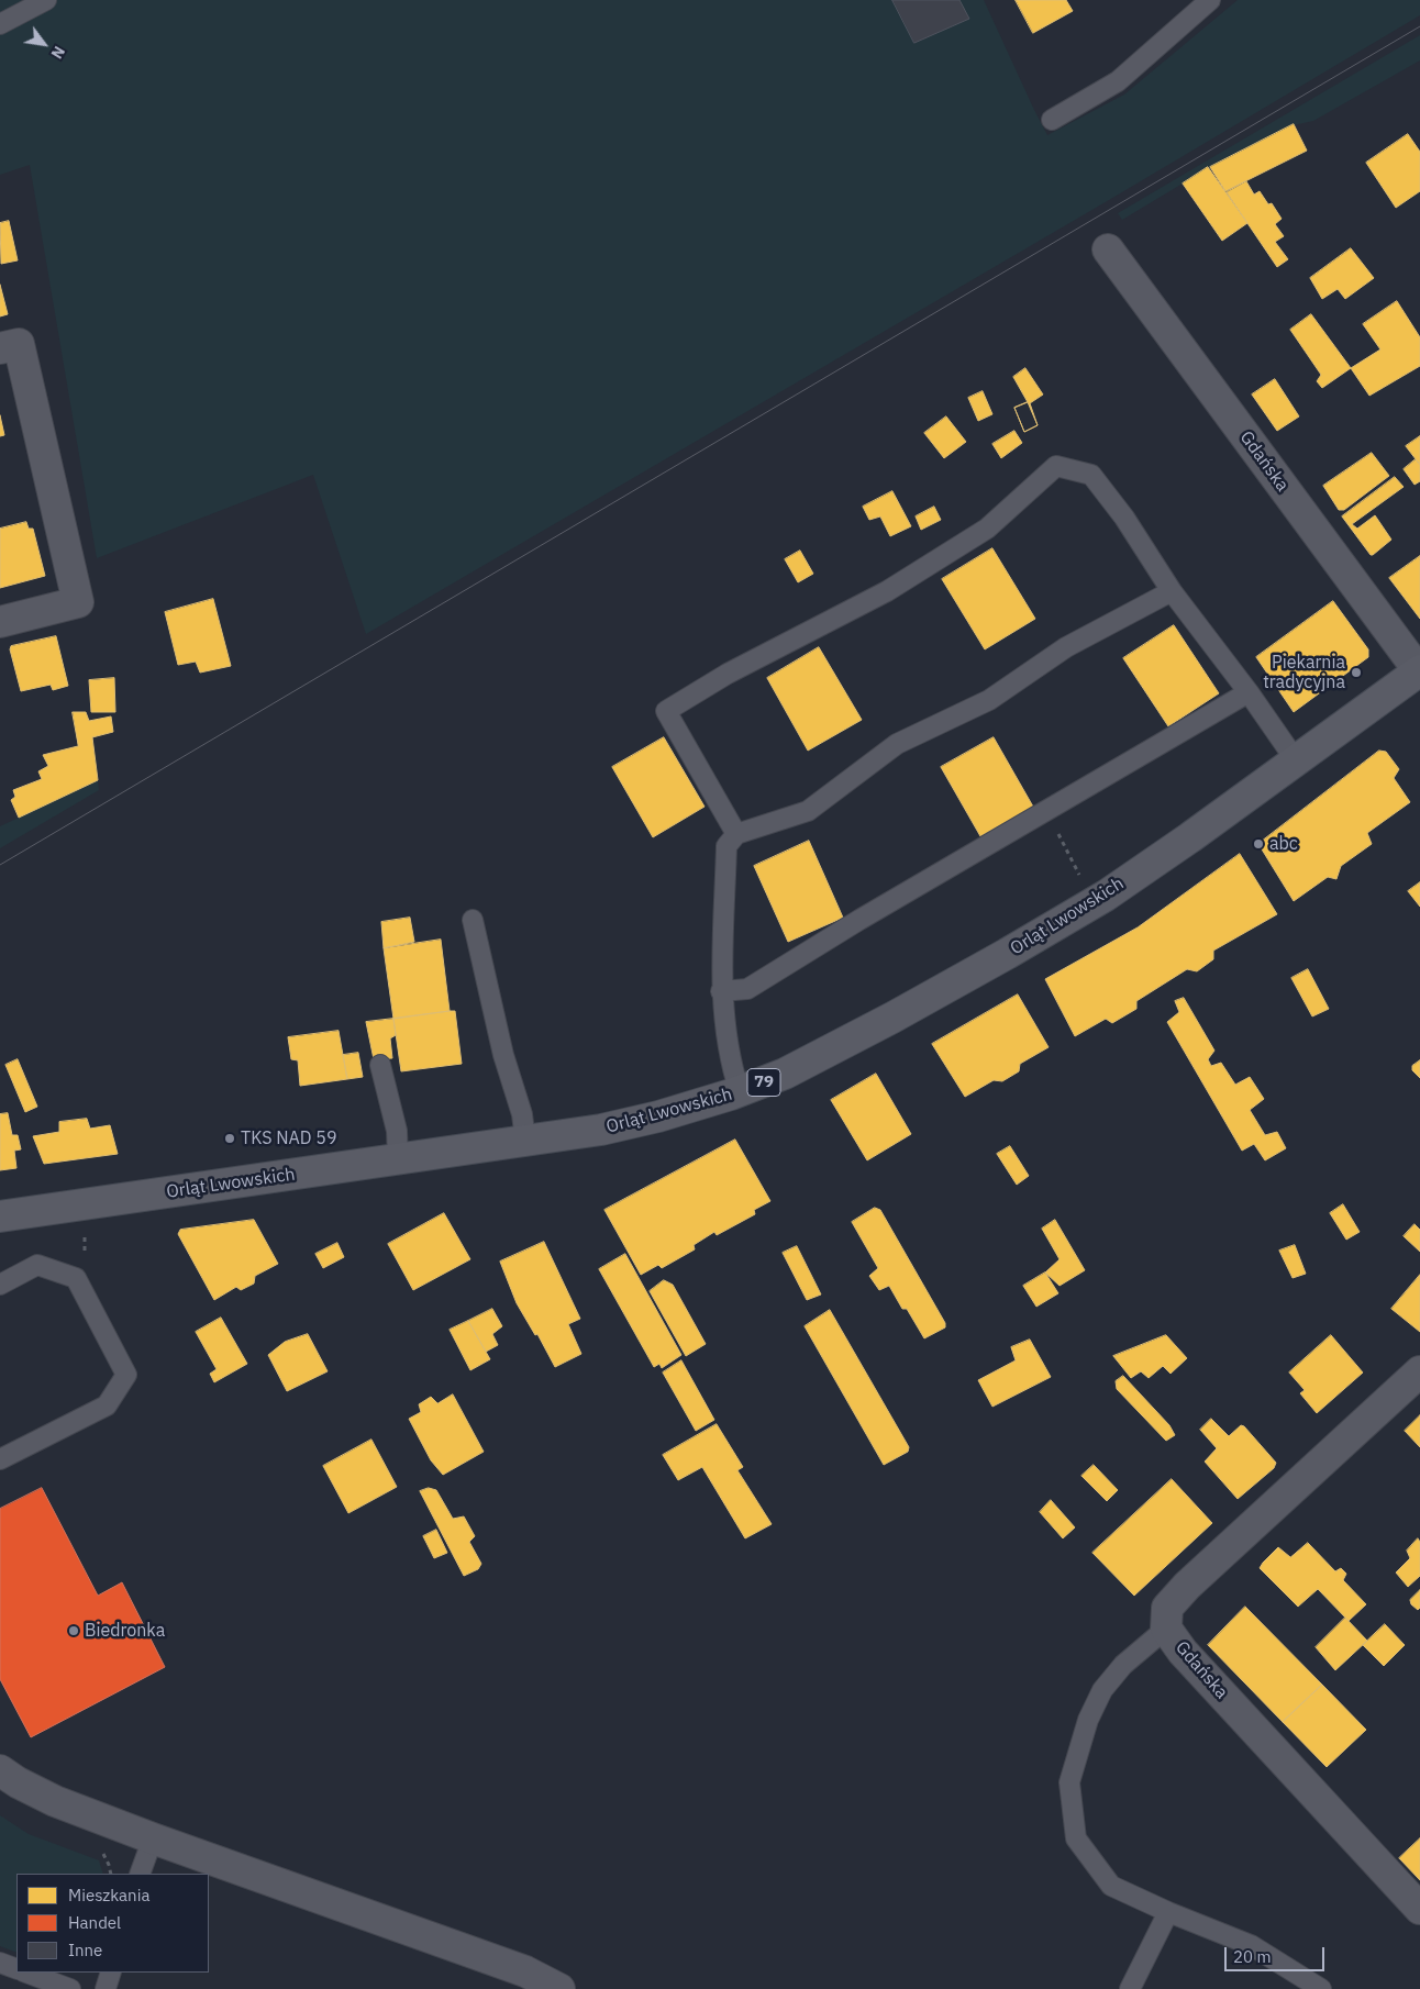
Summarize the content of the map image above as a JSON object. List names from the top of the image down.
{
  "streets": {
    "main road": ["Orląt Lwowskich", "79"],
    "street": ["Gdańska"]
  },
  "crossings": [
    ["Gdańska", "Orląt Lwowskich"]
  ],
  "places": [
    "Piekarnia tradycyjna",
    "abc",
    "TKS NAD 59",
    "Biedronka"
  ],
  "legend": ["Mieszkania", "Handel", "Inne"],
  "scale_bar": "20 m",
  "north": "bottom right"
}
